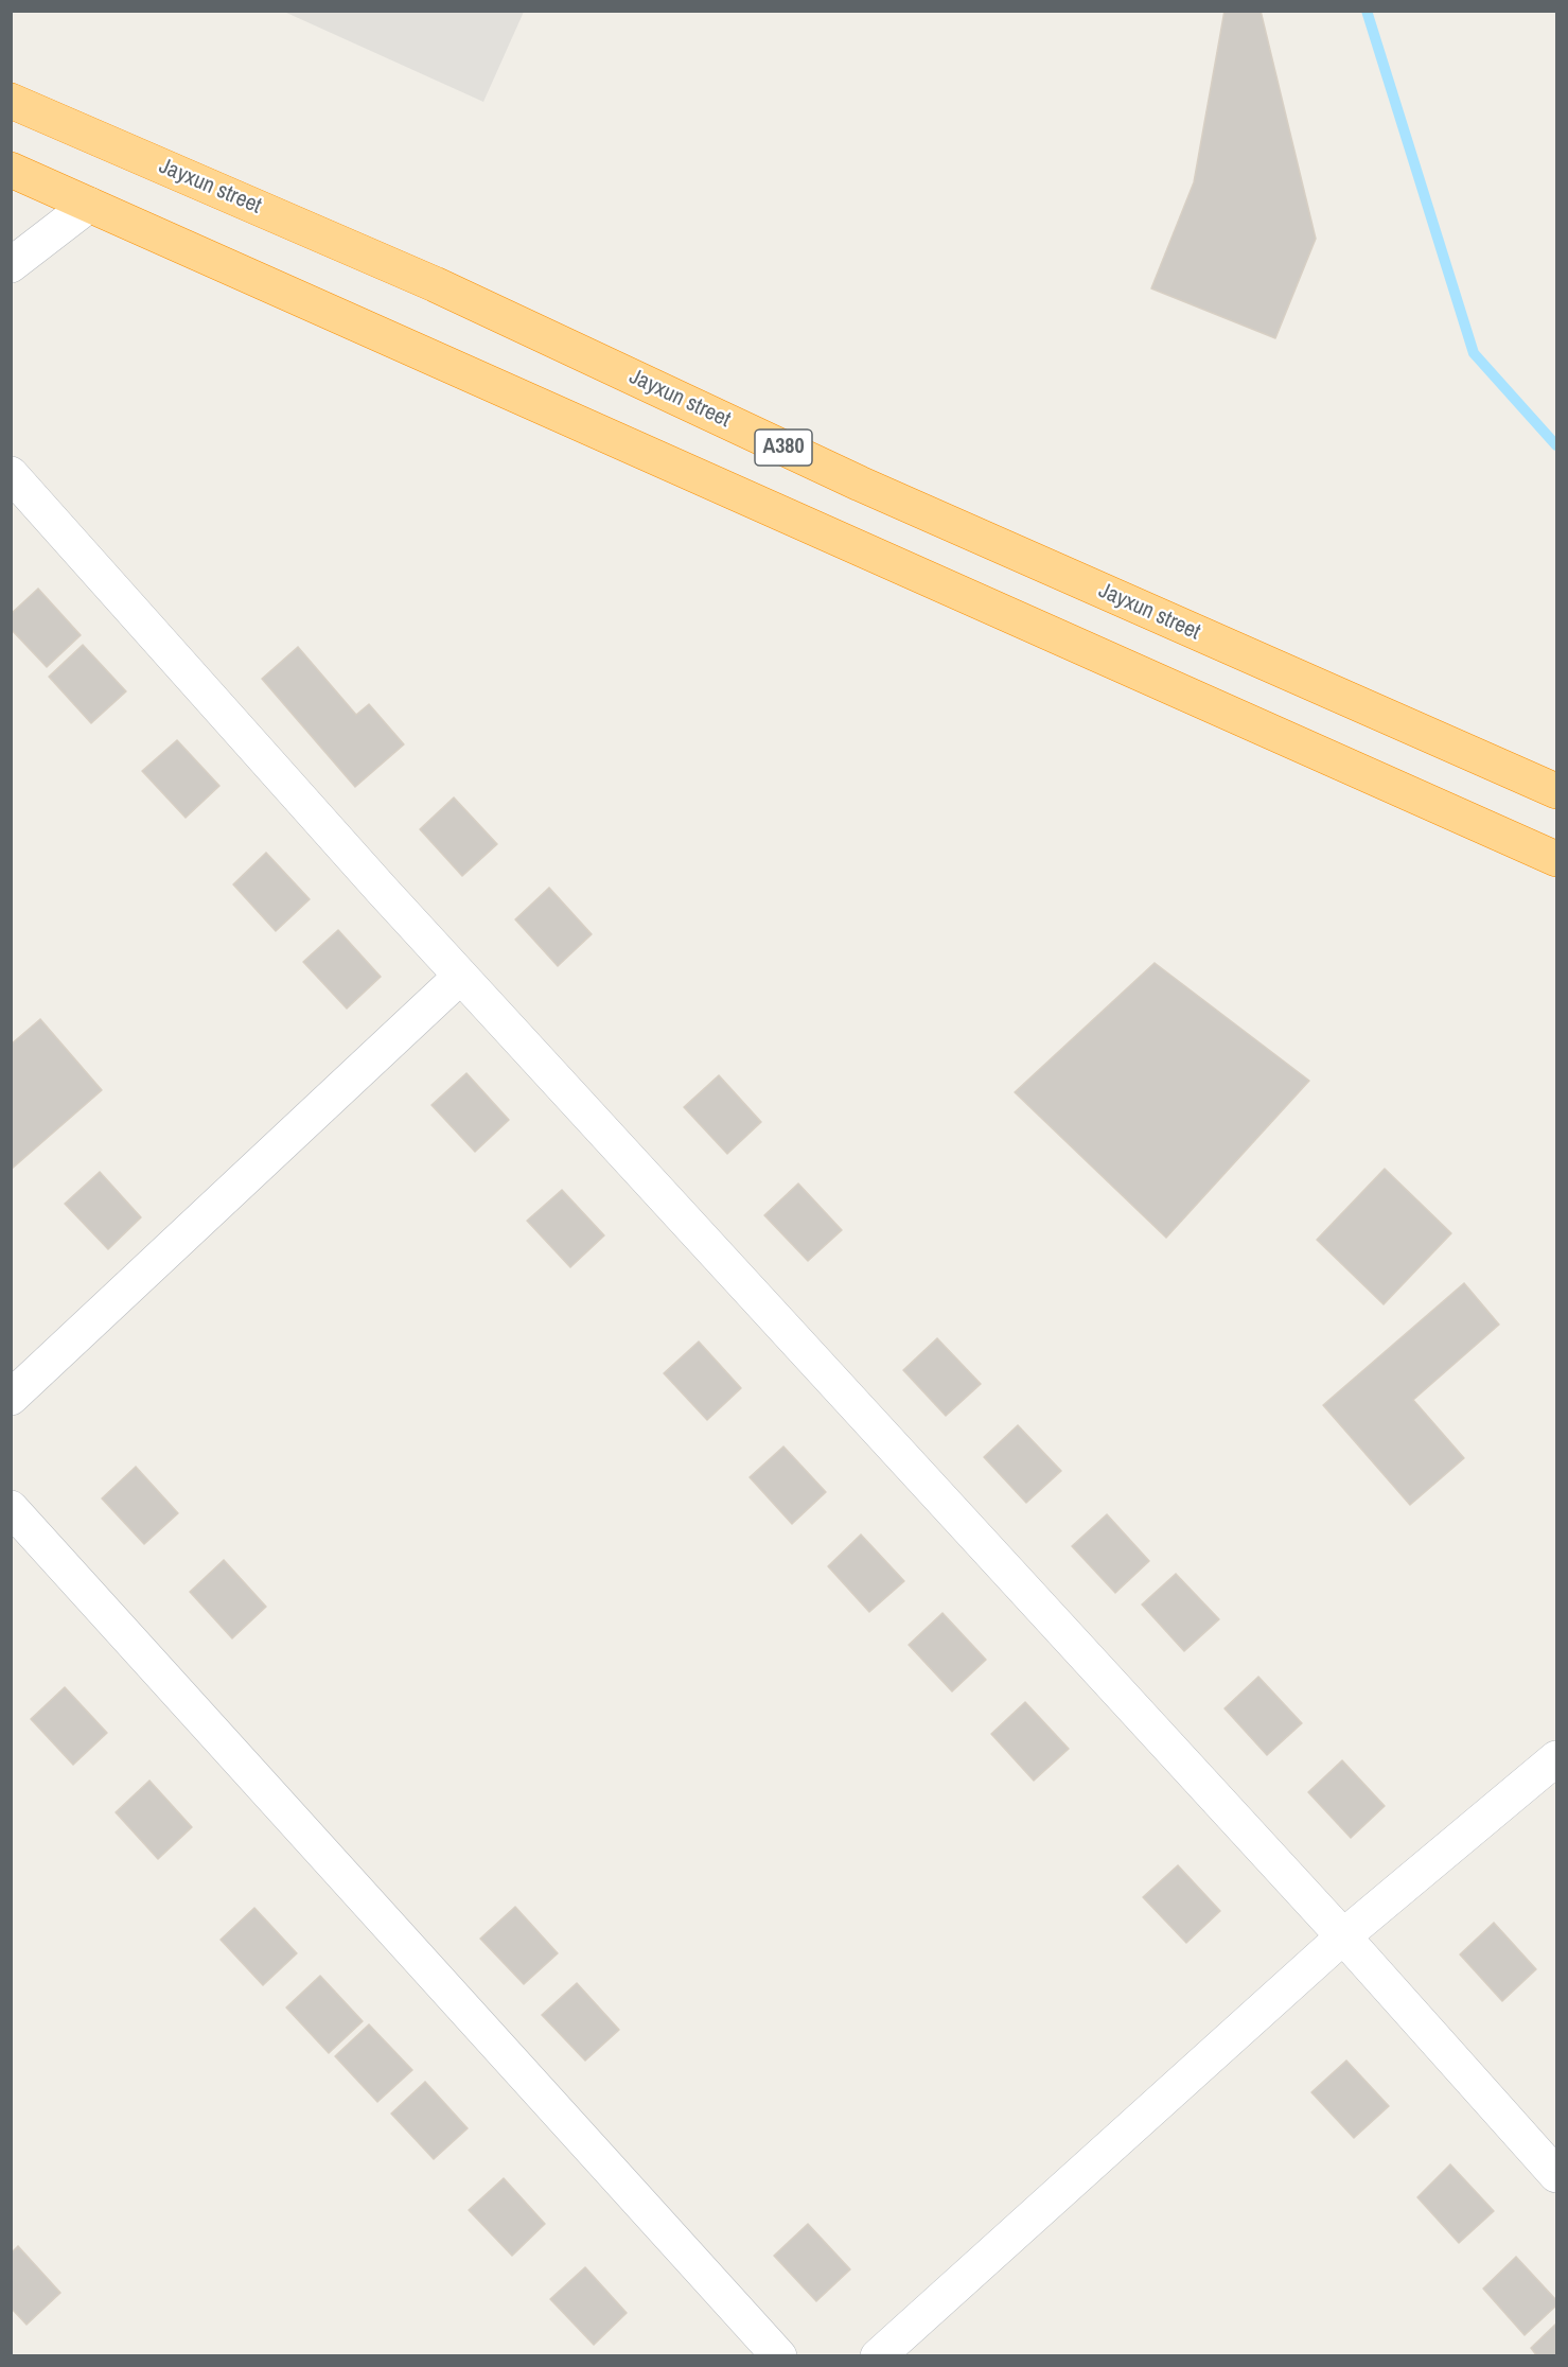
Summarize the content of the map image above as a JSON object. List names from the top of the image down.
{
  "streets": {
    "highway": ["Jayxun street", "A380"]
  }
}
